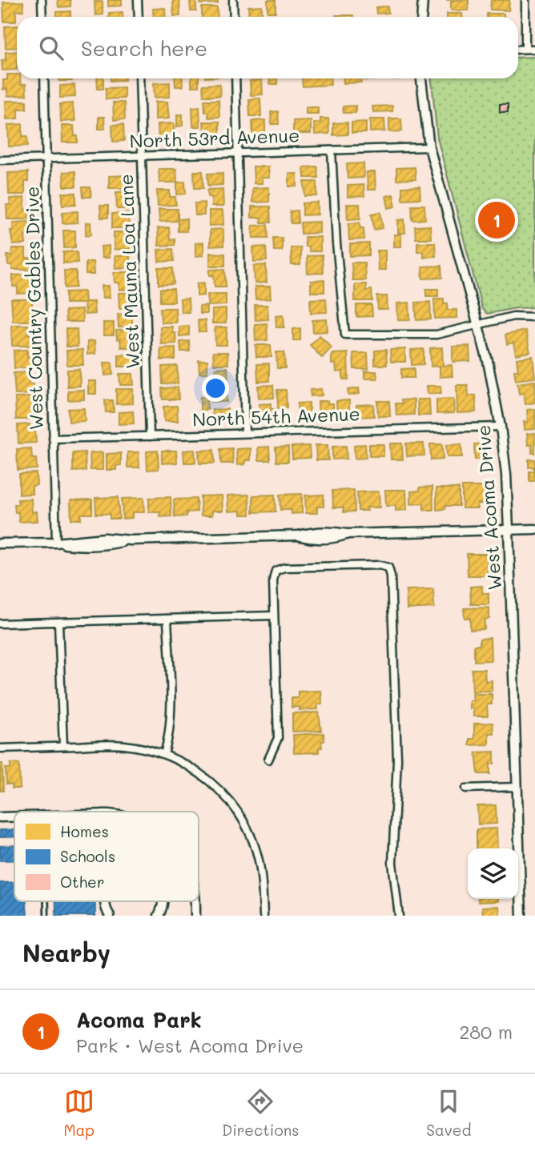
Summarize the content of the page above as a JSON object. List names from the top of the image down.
{
  "streets": {
    "street": [
      "North 53rd Avenue",
      "West Mauna Loa Lane",
      "West Country Gables Drive",
      "North 54th Avenue",
      "West Acoma Drive"
    ]
  },
  "crossings": [
    ["North 53rd Avenue", "West Mauna Loa Lane"],
    ["North 53rd Avenue", "West Country Gables Drive"],
    ["North 53rd Avenue", "West Acoma Drive"],
    ["West Mauna Loa Lane", "North 54th Avenue"],
    ["West Country Gables Drive", "North 54th Avenue"],
    ["North 54th Avenue", "West Acoma Drive"]
  ],
  "legend": ["Homes", "Schools", "Other"],
  "page": {
    "search": "Search here",
    "pins": "1",
    "heading": "Nearby",
    "list": [
      {
        "mark": "1",
        "name": "Acoma Park",
        "note": "Park · West Acoma Drive",
        "value": "280 m"
      }
    ],
    "nav": ["Map", "Directions", "Saved"]
  }
}
